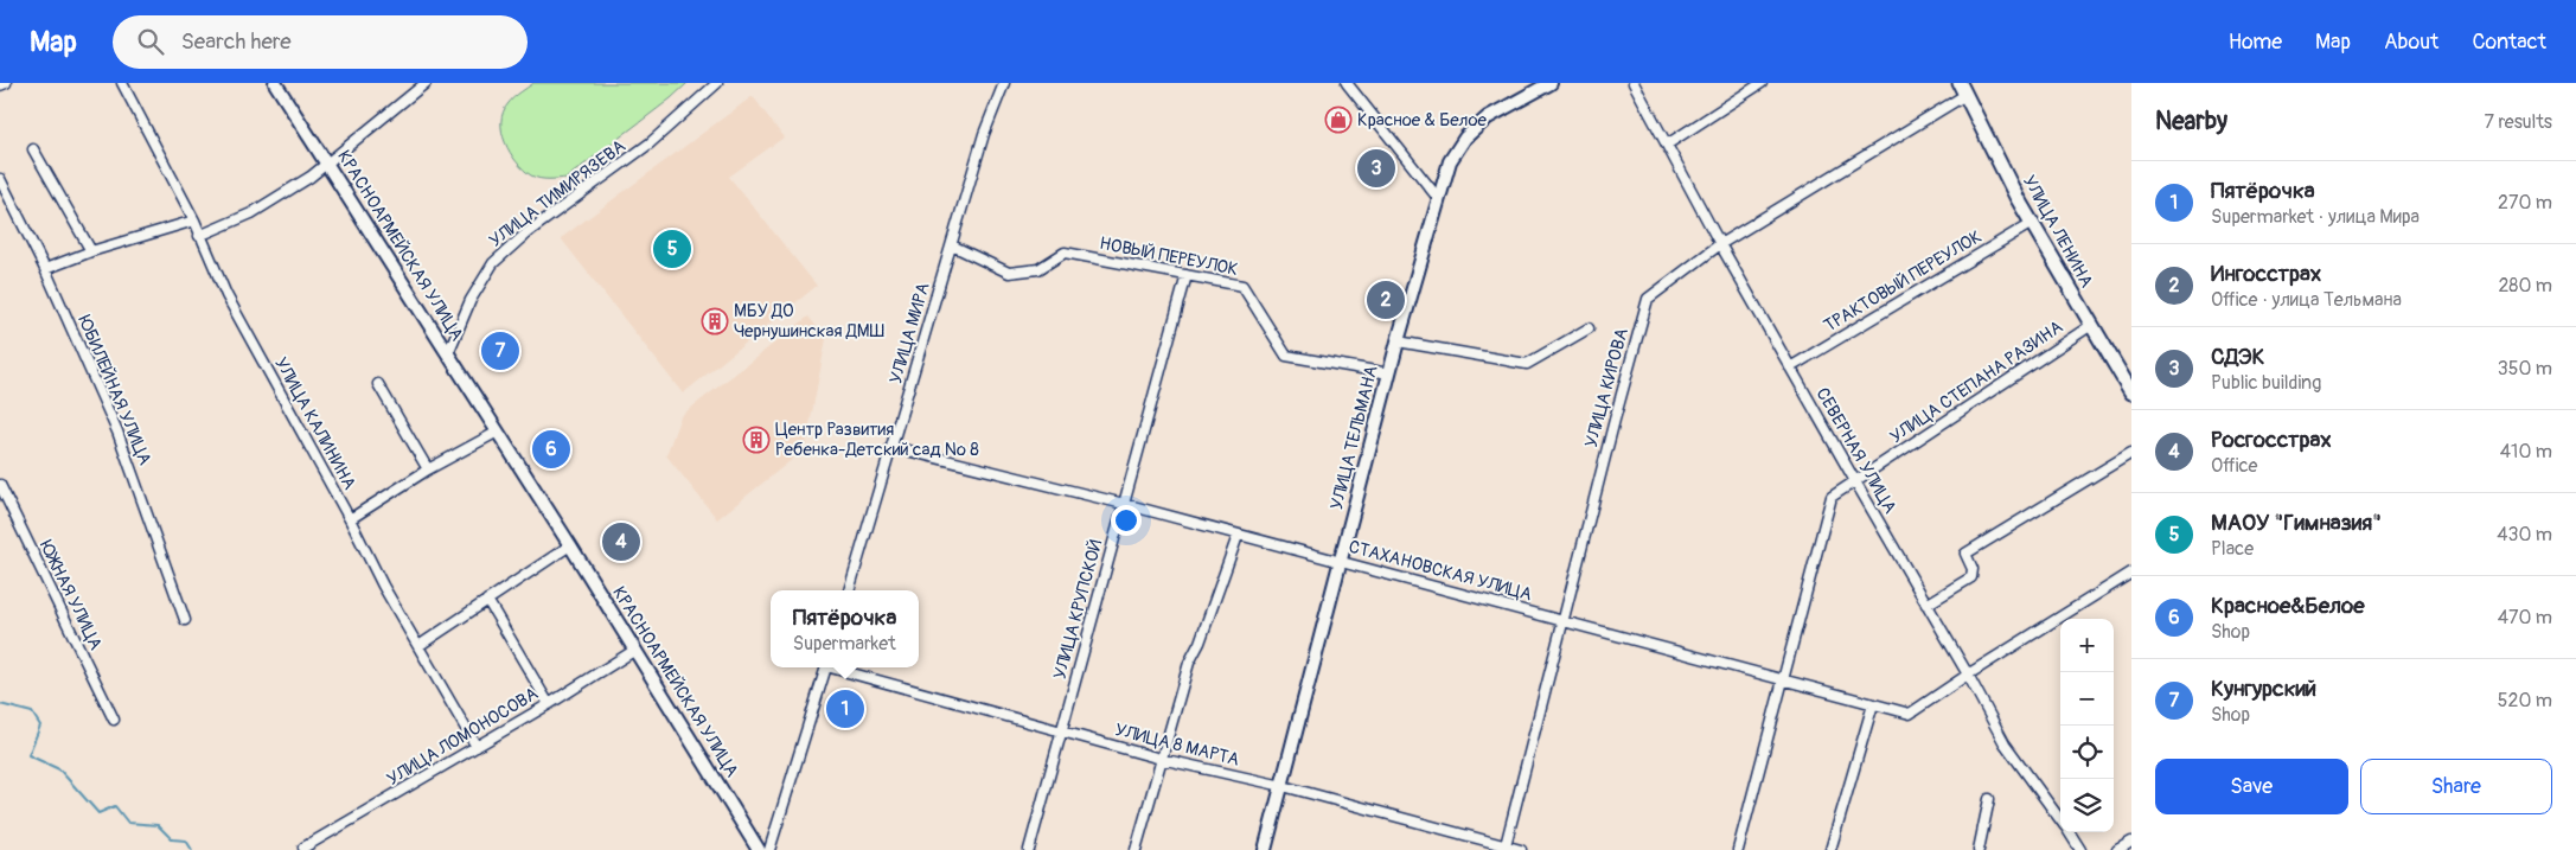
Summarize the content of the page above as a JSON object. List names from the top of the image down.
{
  "streets": {
    "main road": ["УЛИЦА ЛЕНИНА"],
    "street": [
      "УЛИЦА ТИМИРЯЗЕВА",
      "КРАСНОАРМЕЙСКАЯ УЛИЦА",
      "НОВЫЙ ПЕРЕУЛОК",
      "ТРАКТОВЫЙ ПЕРЕУЛОК",
      "УЛИЦА МИРА",
      "УЛИЦА СТЕПАНА РАЗИНА",
      "УЛИЦА КИРОВА",
      "ЮБИЛЕЙНАЯ УЛИЦА",
      "УЛИЦА КАЛИНИНА",
      "УЛИЦА ТЕЛЬМАНА",
      "СЕВЕРНАЯ УЛИЦА",
      "СТАХАНОВСКАЯ УЛИЦА",
      "ЮЖНАЯ УЛИЦА",
      "УЛИЦА КРУПСКОЙ",
      "УЛИЦА ЛОМОНОСОВА",
      "УЛИЦА 8 МАРТА"
    ]
  },
  "crossings": [
    ["УЛИЦА ТИМИРЯЗЕВА", "КРАСНОАРМЕЙСКАЯ УЛИЦА"],
    ["УЛИЦА ЛЕНИНА", "ТРАКТОВЫЙ ПЕРЕУЛОК"],
    ["УЛИЦА ЛЕНИНА", "УЛИЦА СТЕПАНА РАЗИНА"],
    ["УЛИЦА ЛЕНИНА", "УЛИЦА КИРОВА"],
    ["КРАСНОАРМЕЙСКАЯ УЛИЦА", "УЛИЦА ЛОМОНОСОВА"],
    ["НОВЫЙ ПЕРЕУЛОК", "УЛИЦА МИРА"],
    ["НОВЫЙ ПЕРЕУЛОК", "УЛИЦА ТЕЛЬМАНА"],
    ["НОВЫЙ ПЕРЕУЛОК", "УЛИЦА КРУПСКОЙ"],
    ["ТРАКТОВЫЙ ПЕРЕУЛОК", "СЕВЕРНАЯ УЛИЦА"],
    ["УЛИЦА МИРА", "СТАХАНОВСКАЯ УЛИЦА"],
    ["УЛИЦА СТЕПАНА РАЗИНА", "СЕВЕРНАЯ УЛИЦА"],
    ["УЛИЦА СТЕПАНА РАЗИНА", "СТАХАНОВСКАЯ УЛИЦА"],
    ["УЛИЦА КИРОВА", "СЕВЕРНАЯ УЛИЦА"],
    ["УЛИЦА КИРОВА", "СТАХАНОВСКАЯ УЛИЦА"],
    ["УЛИЦА КИРОВА", "УЛИЦА 8 МАРТА"],
    ["УЛИЦА КАЛИНИНА", "УЛИЦА ЛОМОНОСОВА"],
    ["УЛИЦА ТЕЛЬМАНА", "СТАХАНОВСКАЯ УЛИЦА"],
    ["УЛИЦА ТЕЛЬМАНА", "УЛИЦА 8 МАРТА"],
    ["СЕВЕРНАЯ УЛИЦА", "СТАХАНОВСКАЯ УЛИЦА"],
    ["СТАХАНОВСКАЯ УЛИЦА", "УЛИЦА КРУПСКОЙ"],
    ["УЛИЦА КРУПСКОЙ", "УЛИЦА 8 МАРТА"]
  ],
  "places": {
    "shop": ["Красное & Белое"],
    "building": ["МБУ ДО Чернушинская ДМШ", "Центр Развития Ребенка-Детский сад № 8"]
  },
  "page": {
    "header": "Map",
    "search": "Search here",
    "nav": [
      "Home",
      "Map",
      "About",
      "Contact"
    ],
    "heading": ["Nearby", "7 results"],
    "pins": [
      "3",
      "5",
      "2",
      "7",
      "6",
      "4",
      "1"
    ],
    "list": [
      {
        "mark": "1",
        "name": "Пятёрочка",
        "note": "Supermarket · улица Мира",
        "value": "270 m"
      },
      {
        "mark": "2",
        "name": "Ингосстрах",
        "note": "Office · улица Тельмана",
        "value": "280 m"
      },
      {
        "mark": "3",
        "name": "СДЭК",
        "note": "Public building",
        "value": "350 m"
      },
      {
        "mark": "4",
        "name": "Росгосстрах",
        "note": "Office",
        "value": "410 m"
      },
      {
        "mark": "5",
        "name": "МАОУ \"Гимназия\"",
        "note": "Place",
        "value": "430 m"
      },
      {
        "mark": "6",
        "name": "Красное&Белое",
        "note": "Shop",
        "value": "470 m"
      },
      {
        "mark": "7",
        "name": "Кунгурский",
        "note": "Shop",
        "value": "520 m"
      }
    ],
    "popup": ["Пятёрочка", "Supermarket"],
    "map_buttons": ["+", "−"],
    "buttons": ["Save", "Share"]
  }
}
